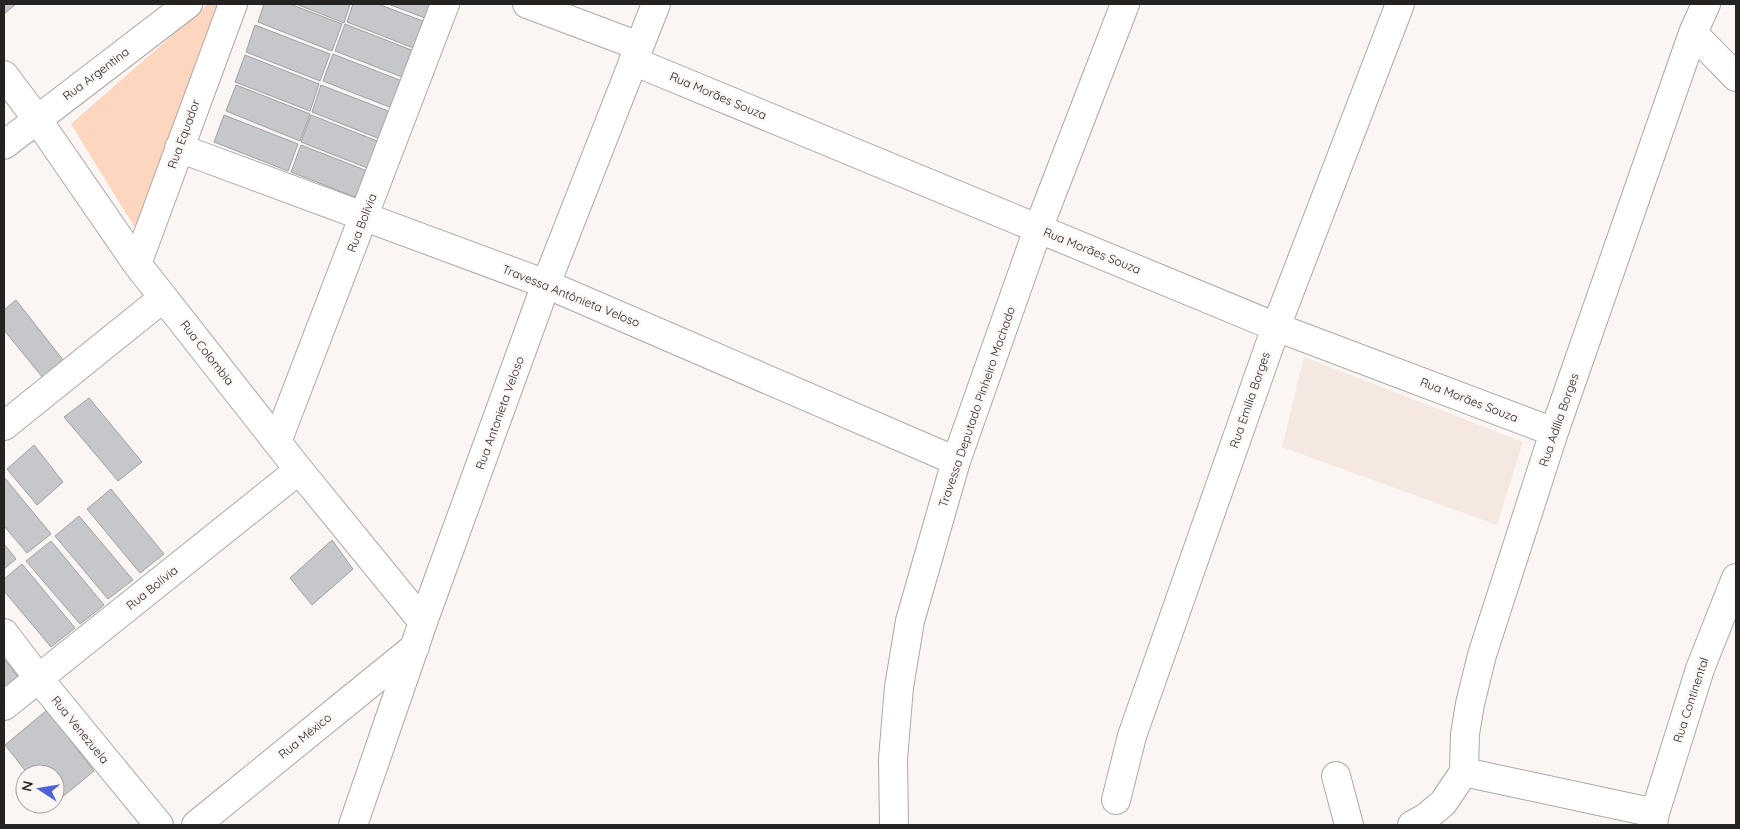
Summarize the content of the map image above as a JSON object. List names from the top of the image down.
{
  "streets": {
    "street": [
      "Rua Argentina",
      "Rua Morães Souza",
      "Rua Equador",
      "Rua Bolívia",
      "Travessa Antônieta Veloso",
      "Rua Colombia",
      "Rua Emilia Borges",
      "Travessa Deputado Pinheiro Machado",
      "Rua Antonieta Veloso",
      "Rua Adília Borges",
      "Rua Continental",
      "Rua Venezuela",
      "Rua México"
    ]
  },
  "crossings": [
    ["Rua Argentina", "Rua Colombia"],
    ["Rua Morães Souza", "Rua Emilia Borges"],
    ["Rua Morães Souza", "Travessa Deputado Pinheiro Machado"],
    ["Rua Morães Souza", "Rua Antonieta Veloso"],
    ["Rua Morães Souza", "Rua Adília Borges"],
    ["Rua Equador", "Travessa Antônieta Veloso"],
    ["Rua Equador", "Rua Colombia"],
    ["Rua Bolívia", "Travessa Antônieta Veloso"],
    ["Rua Bolívia", "Rua Colombia"],
    ["Rua Bolívia", "Rua Venezuela"],
    ["Travessa Antônieta Veloso", "Travessa Deputado Pinheiro Machado"],
    ["Travessa Antônieta Veloso", "Rua Antonieta Veloso"],
    ["Rua Colombia", "Rua Antonieta Veloso"],
    ["Rua Antonieta Veloso", "Rua México"]
  ],
  "north": "left"
}
